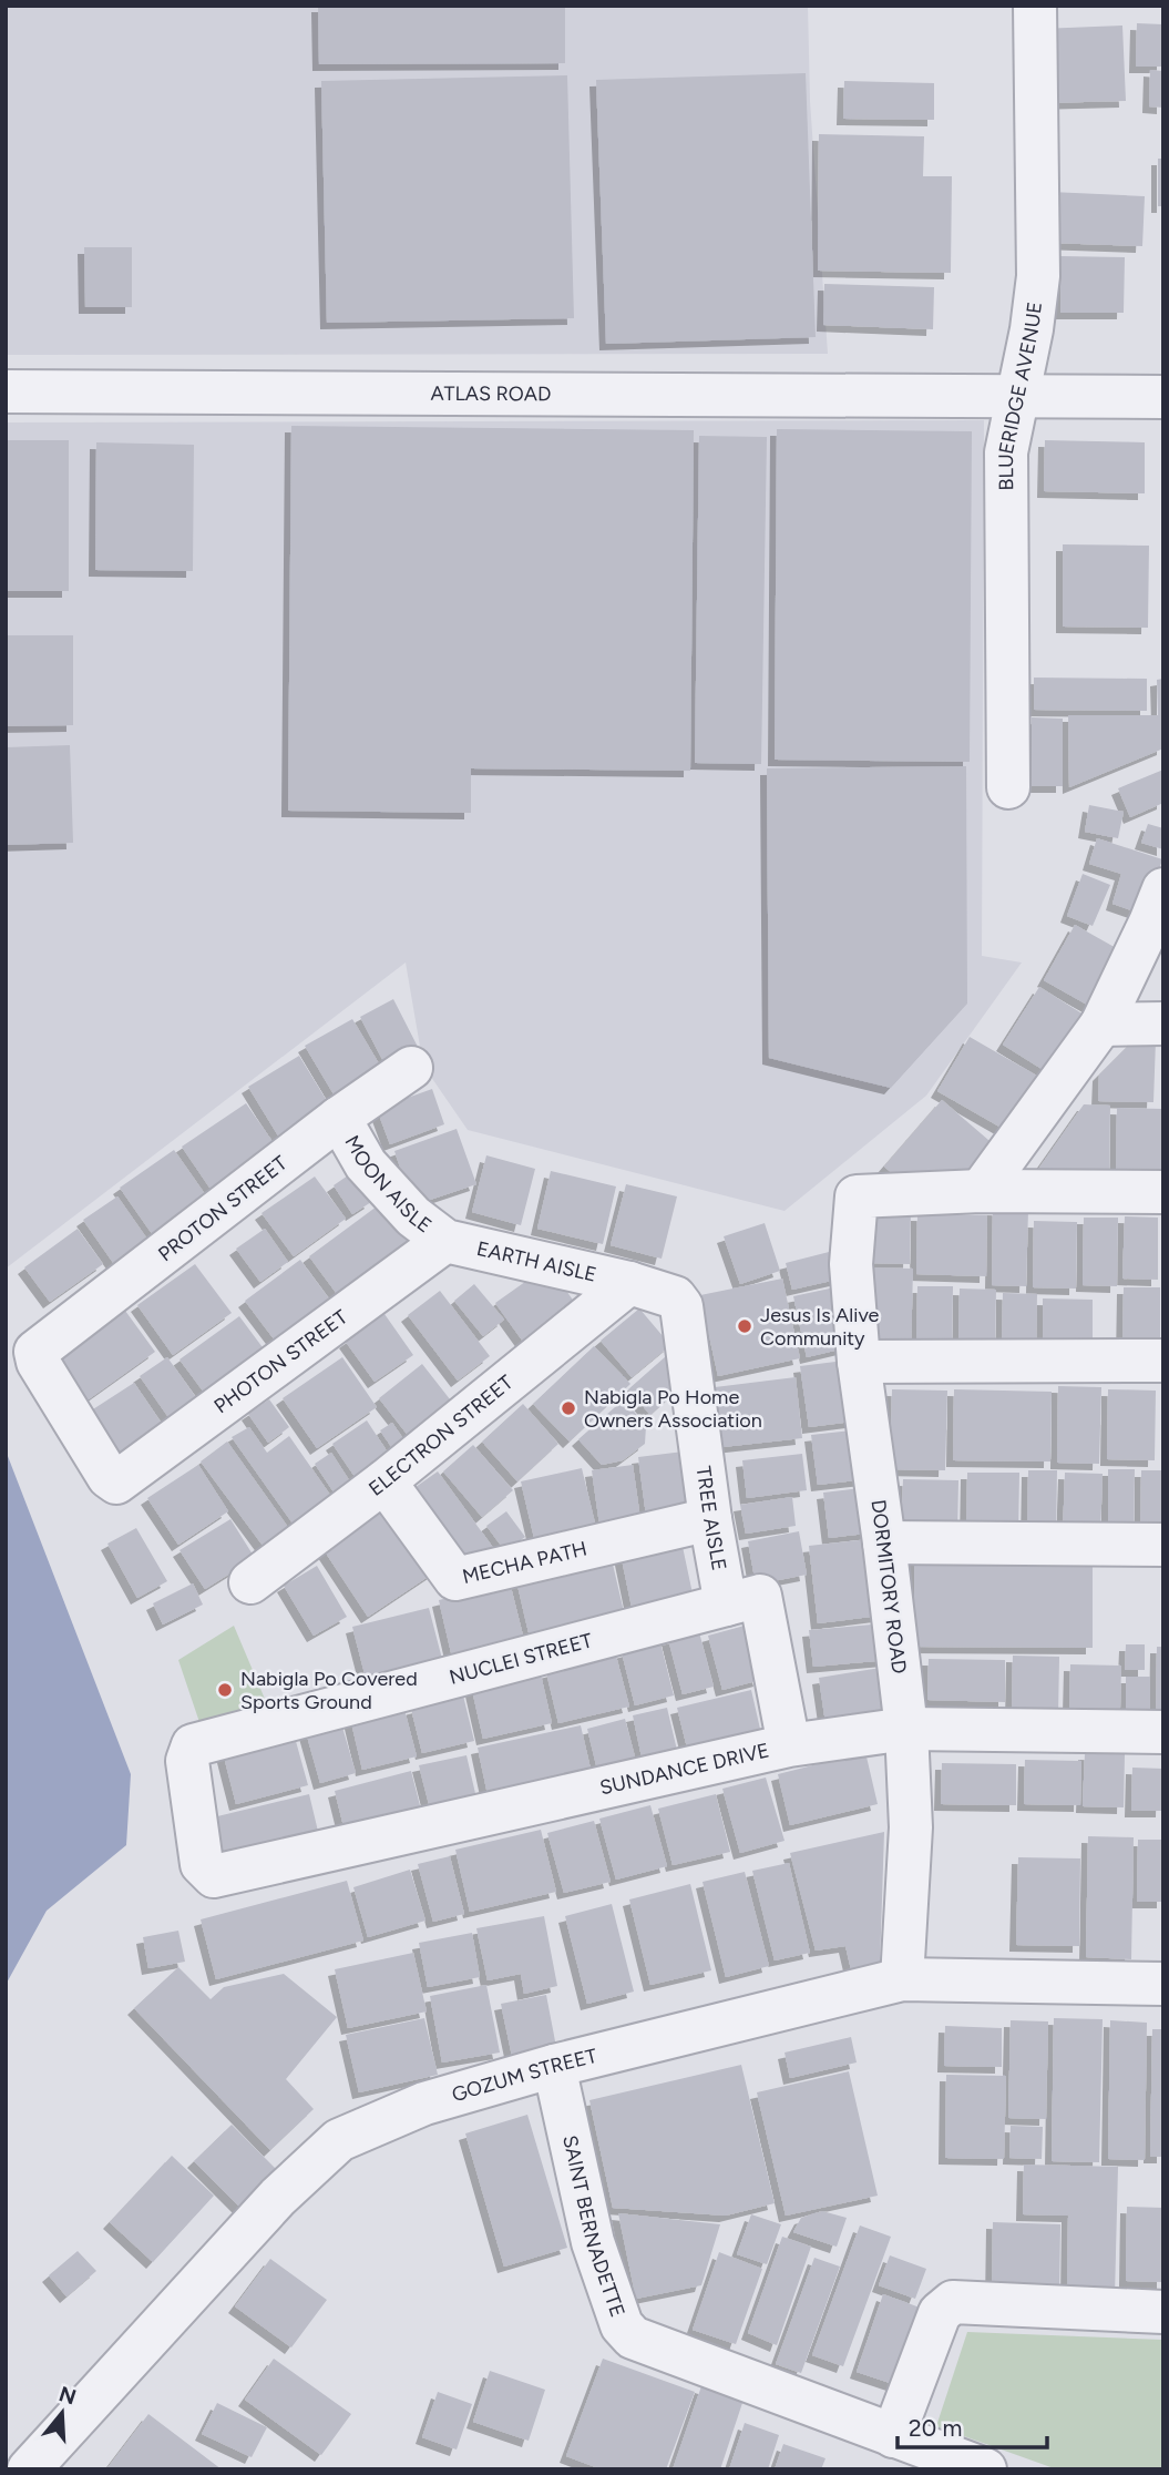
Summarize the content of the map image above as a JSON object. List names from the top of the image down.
{
  "streets": {
    "street": [
      "ATLAS ROAD",
      "BLUERIDGE AVENUE",
      "MOON AISLE",
      "PROTON STREET",
      "EARTH AISLE",
      "PHOTON STREET",
      "ELECTRON STREET",
      "TREE AISLE",
      "MECHA PATH",
      "DORMITORY ROAD",
      "NUCLEI STREET",
      "SUNDANCE DRIVE",
      "GOZUM STREET",
      "SAINT BERNADETTE"
    ]
  },
  "crossings": [
    ["ATLAS ROAD", "BLUERIDGE AVENUE"],
    ["MOON AISLE", "PROTON STREET"],
    ["MOON AISLE", "EARTH AISLE"],
    ["MOON AISLE", "PHOTON STREET"],
    ["PROTON STREET", "PHOTON STREET"],
    ["EARTH AISLE", "PHOTON STREET"],
    ["EARTH AISLE", "ELECTRON STREET"],
    ["EARTH AISLE", "TREE AISLE"],
    ["ELECTRON STREET", "TREE AISLE"],
    ["ELECTRON STREET", "MECHA PATH"],
    ["TREE AISLE", "MECHA PATH"],
    ["TREE AISLE", "NUCLEI STREET"],
    ["TREE AISLE", "SUNDANCE DRIVE"],
    ["DORMITORY ROAD", "SUNDANCE DRIVE"],
    ["DORMITORY ROAD", "GOZUM STREET"],
    ["NUCLEI STREET", "SUNDANCE DRIVE"],
    ["GOZUM STREET", "SAINT BERNADETTE"]
  ],
  "places": ["Jesus Is Alive Community", "Nabigla Po Home Owners Association", "Nabigla Po Covered Sports Ground"],
  "scale_bar": "20 m",
  "north": "top"
}
